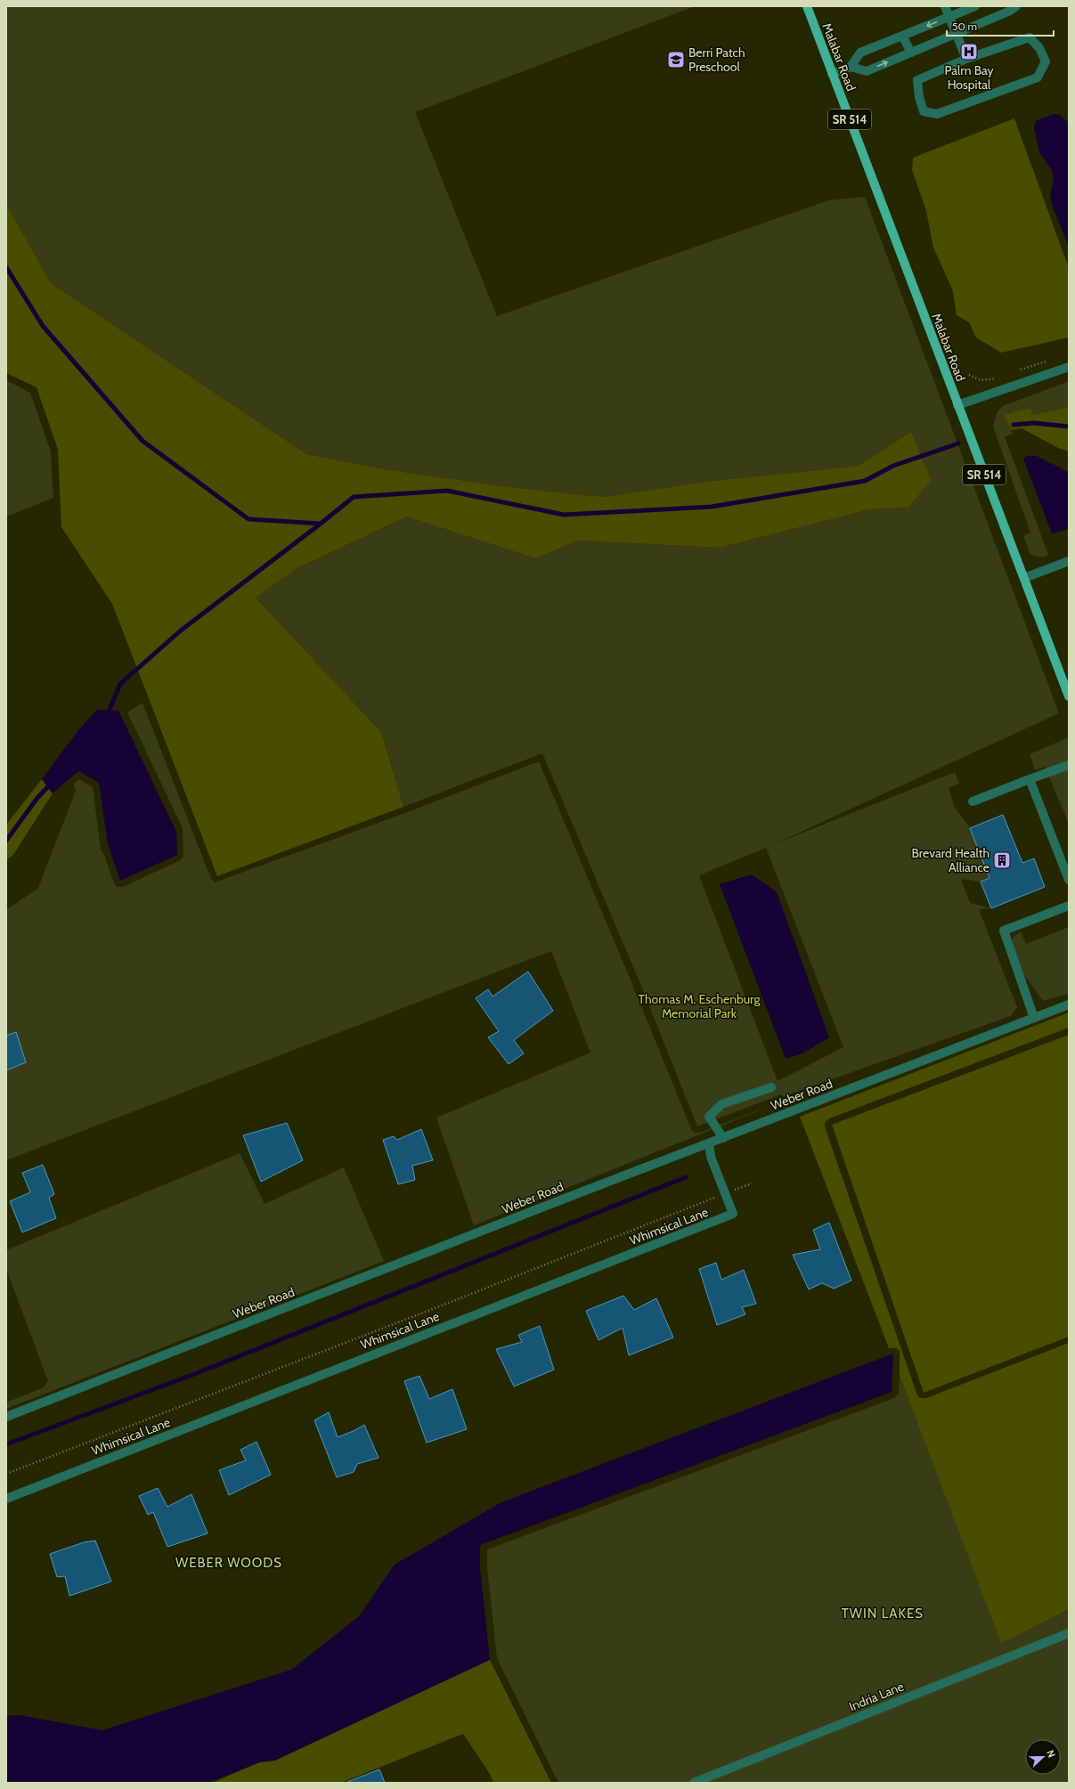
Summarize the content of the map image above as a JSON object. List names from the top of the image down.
{
  "streets": {
    "main road": ["Malabar Road", "SR 514"],
    "street": ["Weber Road", "Whimsical Lane", "Indria Lane"]
  },
  "crossings": [
    ["Weber Road", "Whimsical Lane"]
  ],
  "districts": ["WEBER WOODS", "TWIN LAKES"],
  "parks": ["Thomas M. Eschenburg Memorial Park"],
  "places": {
    "hospital": ["Palm Bay Hospital"],
    "school or university": ["Berri Patch Preschool"],
    "building": ["Brevard Health Alliance"]
  },
  "scale_bar": "50 m",
  "north": "right"
}
